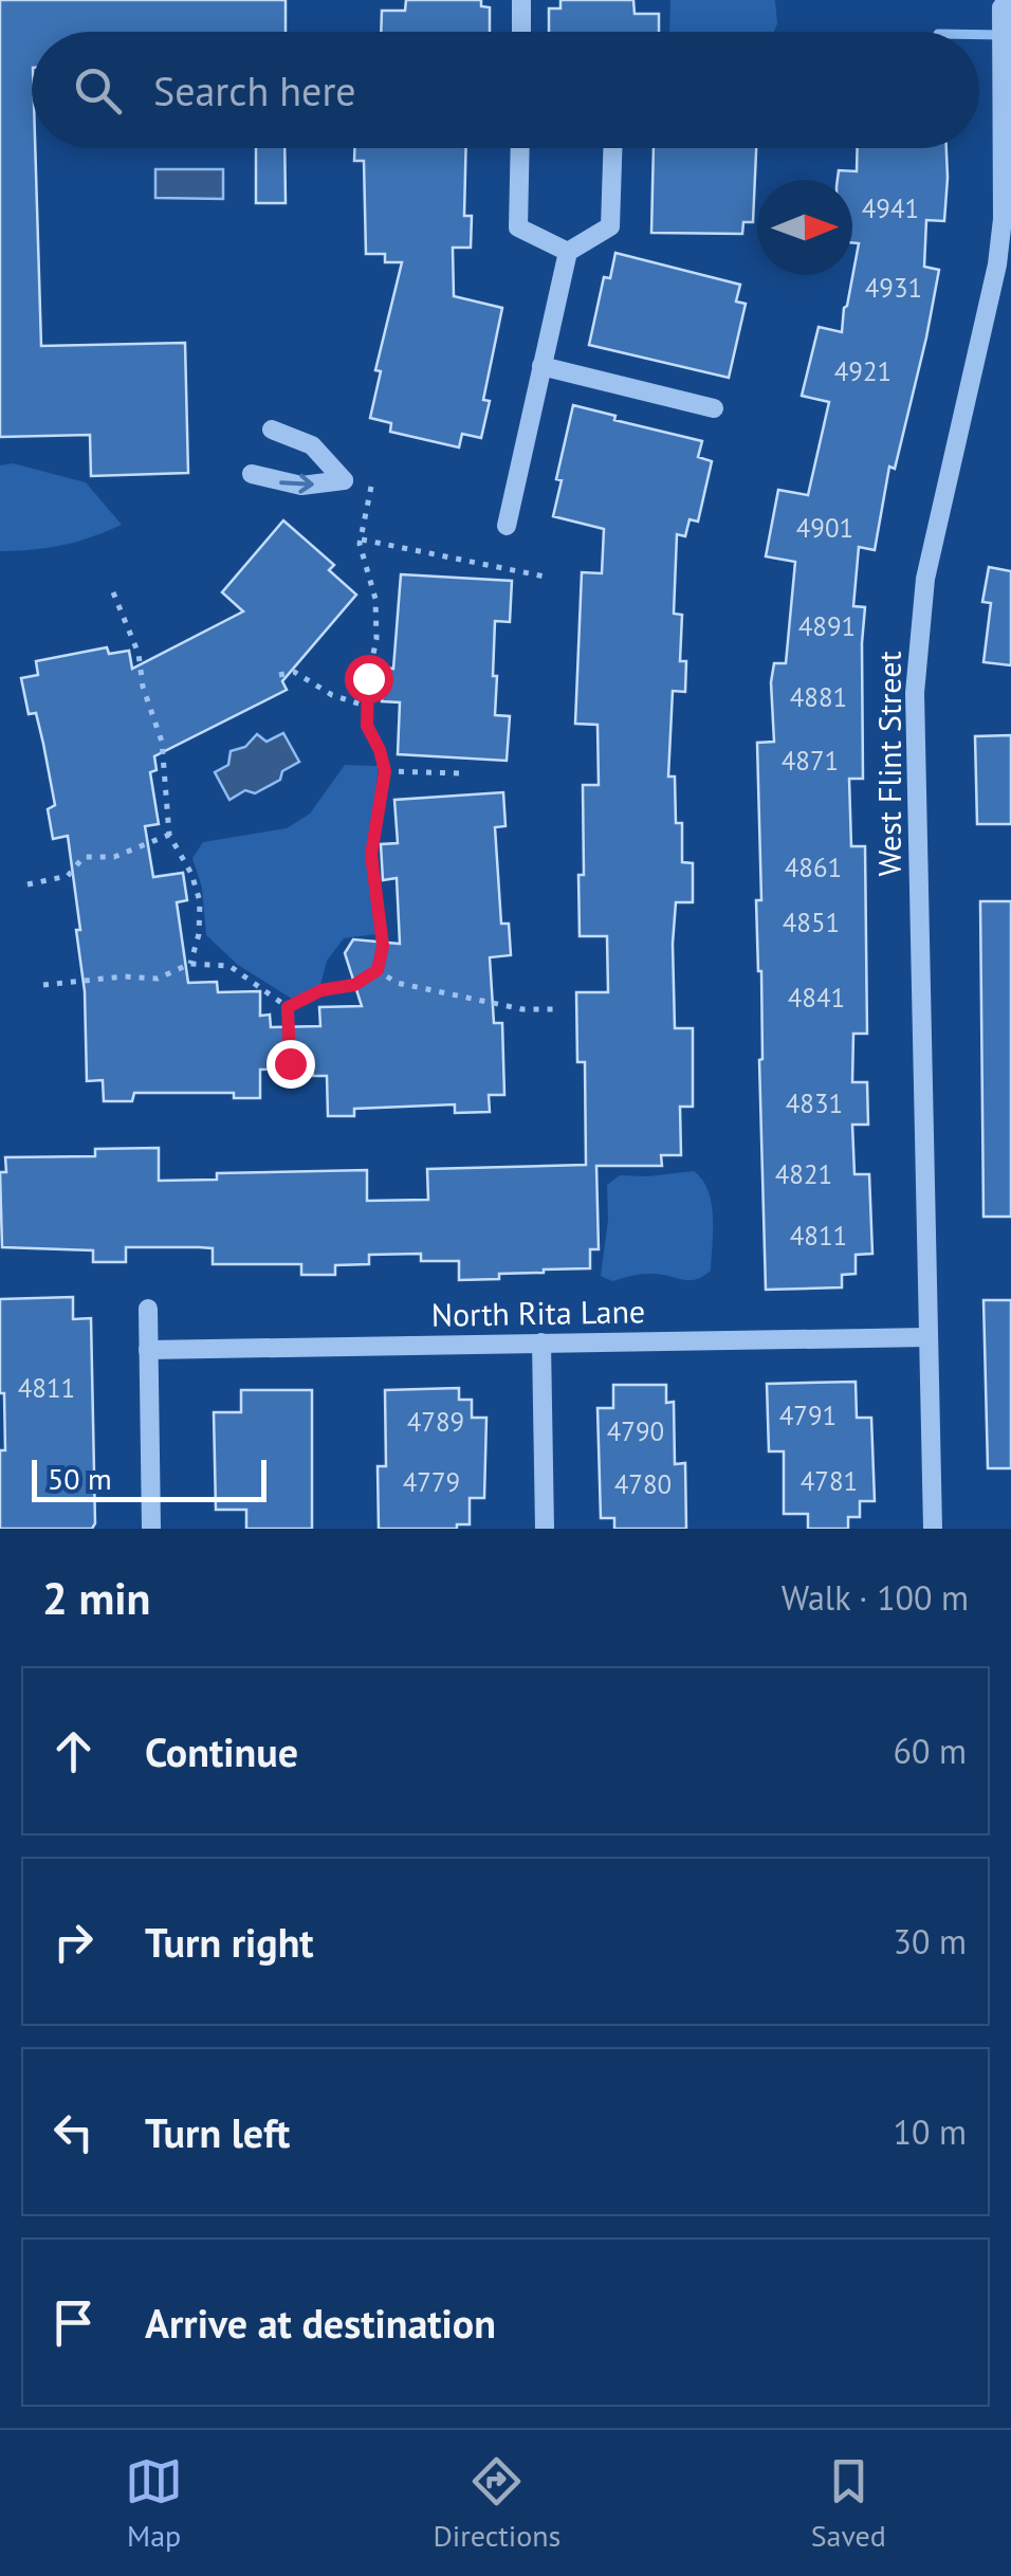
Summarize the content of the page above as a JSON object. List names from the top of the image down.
{
  "streets": {
    "street": ["West Flint Street", "North Rita Lane"]
  },
  "crossings": [
    ["West Flint Street", "North Rita Lane"]
  ],
  "house_numbers": [
    "4941",
    "4931",
    "4921",
    "4901",
    "4891",
    "4881",
    "4871",
    "4861",
    "4851",
    "4841",
    "4831",
    "4821",
    "4811",
    "4811",
    "4791",
    "4789",
    "4790",
    "4781",
    "4779",
    "4780"
  ],
  "scale_bar": "50 m",
  "north": "right",
  "page": {
    "search": "Search here",
    "scale": "50 m",
    "heading": ["2 min", "Walk · 100 m"],
    "list": [
      ["Continue", "60 m"],
      ["Turn right", "30 m"],
      ["Turn left", "10 m"],
      "Arrive at destination"
    ],
    "nav": ["Map", "Directions", "Saved"]
  }
}
